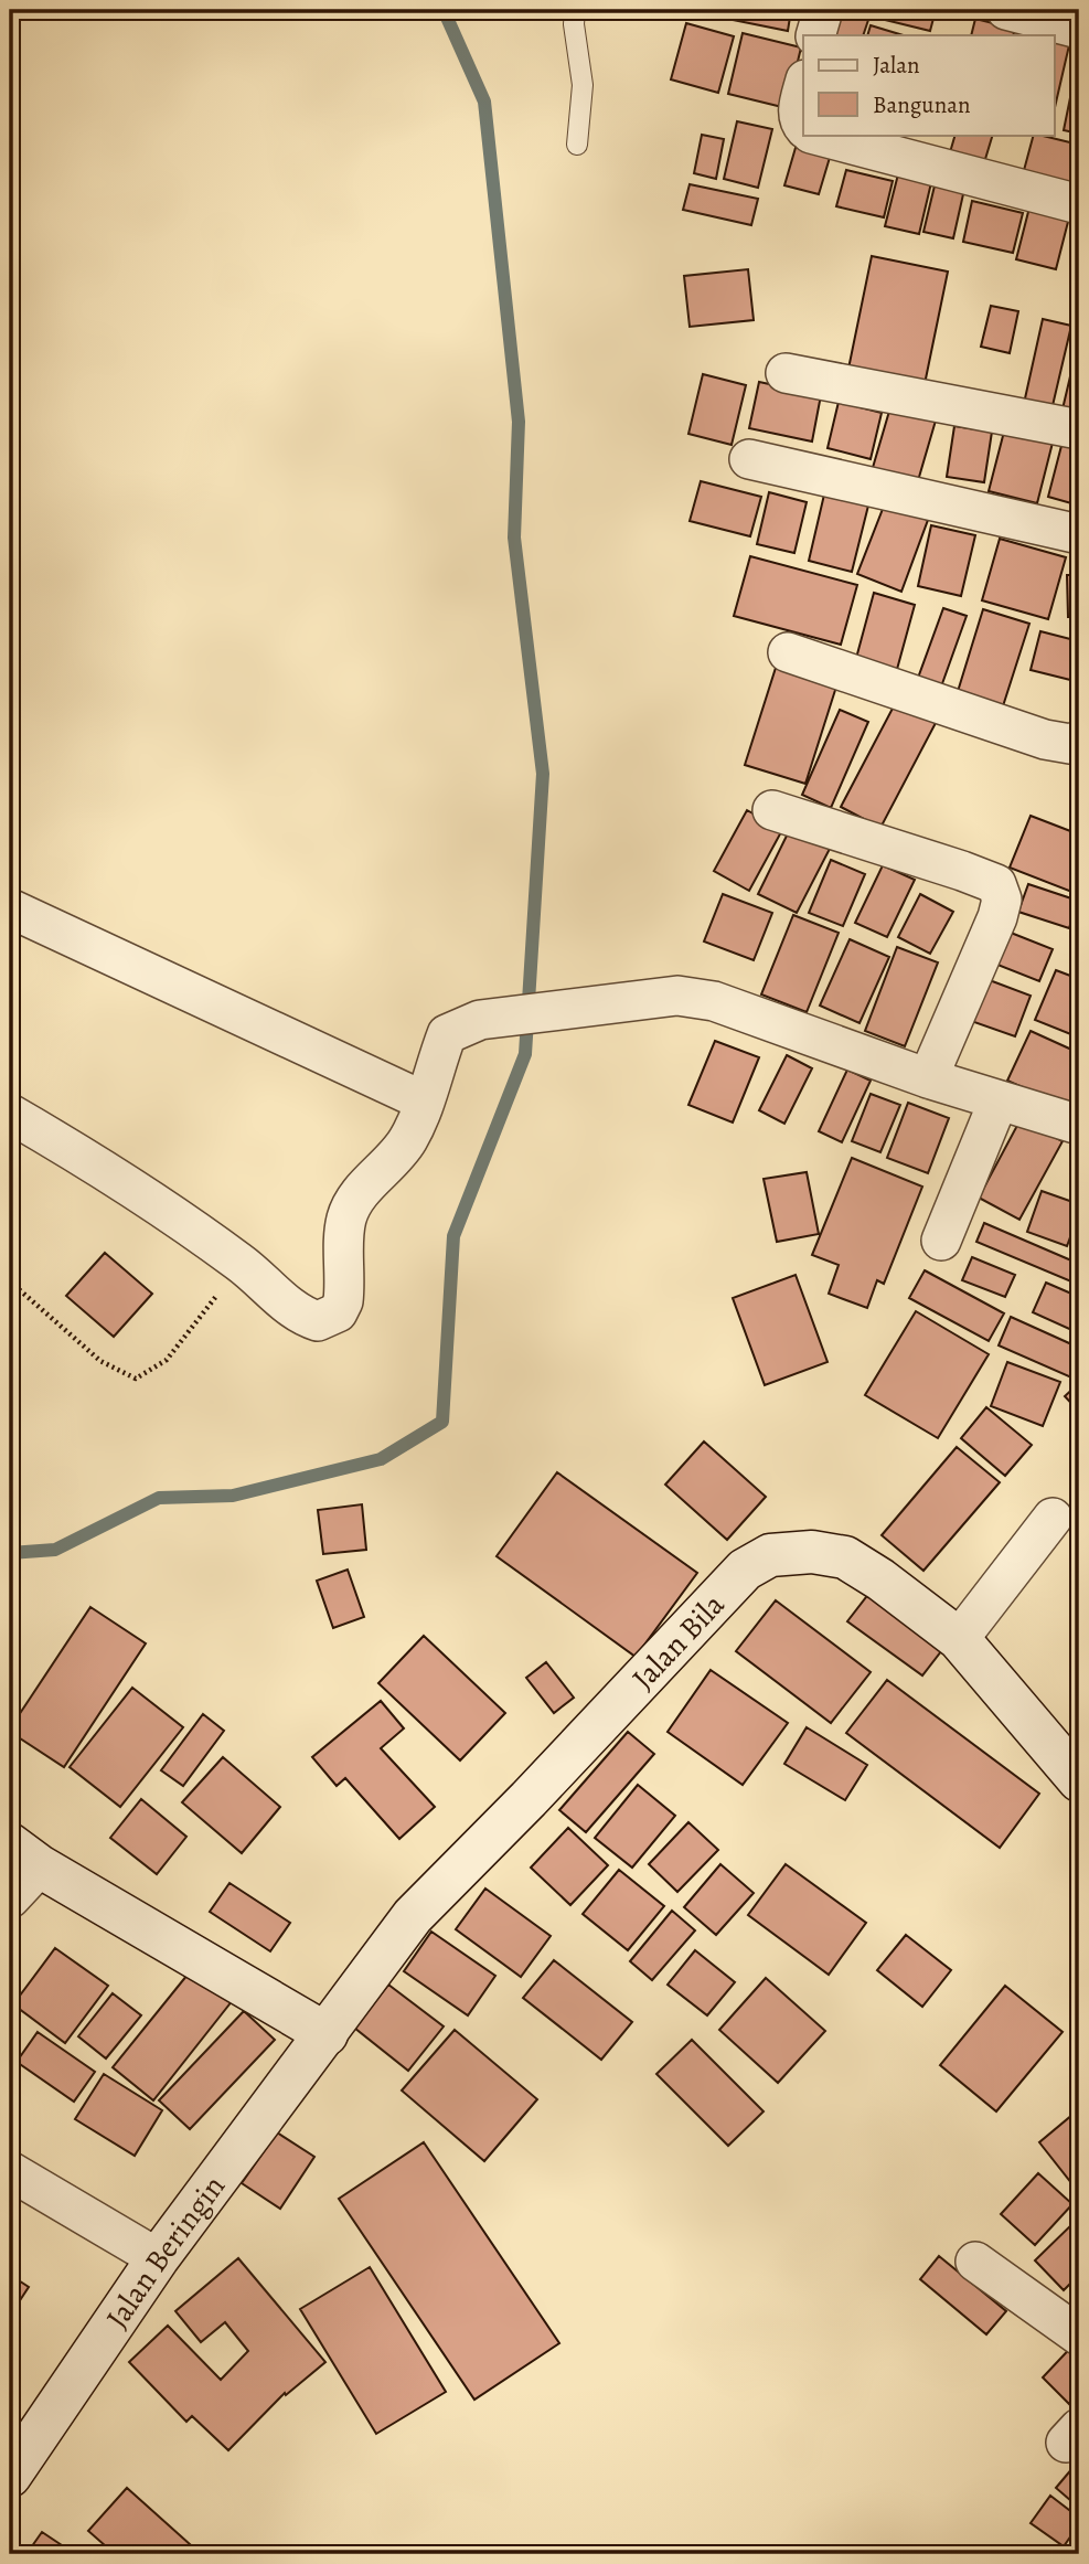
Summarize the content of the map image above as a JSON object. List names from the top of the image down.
{
  "streets": {
    "street": ["Jalan Bila", "Jalan Beringin"]
  },
  "crossings": [
    ["Jalan Bila", "Jalan Beringin"]
  ],
  "legend": ["Jalan", "Bangunan"]
}
